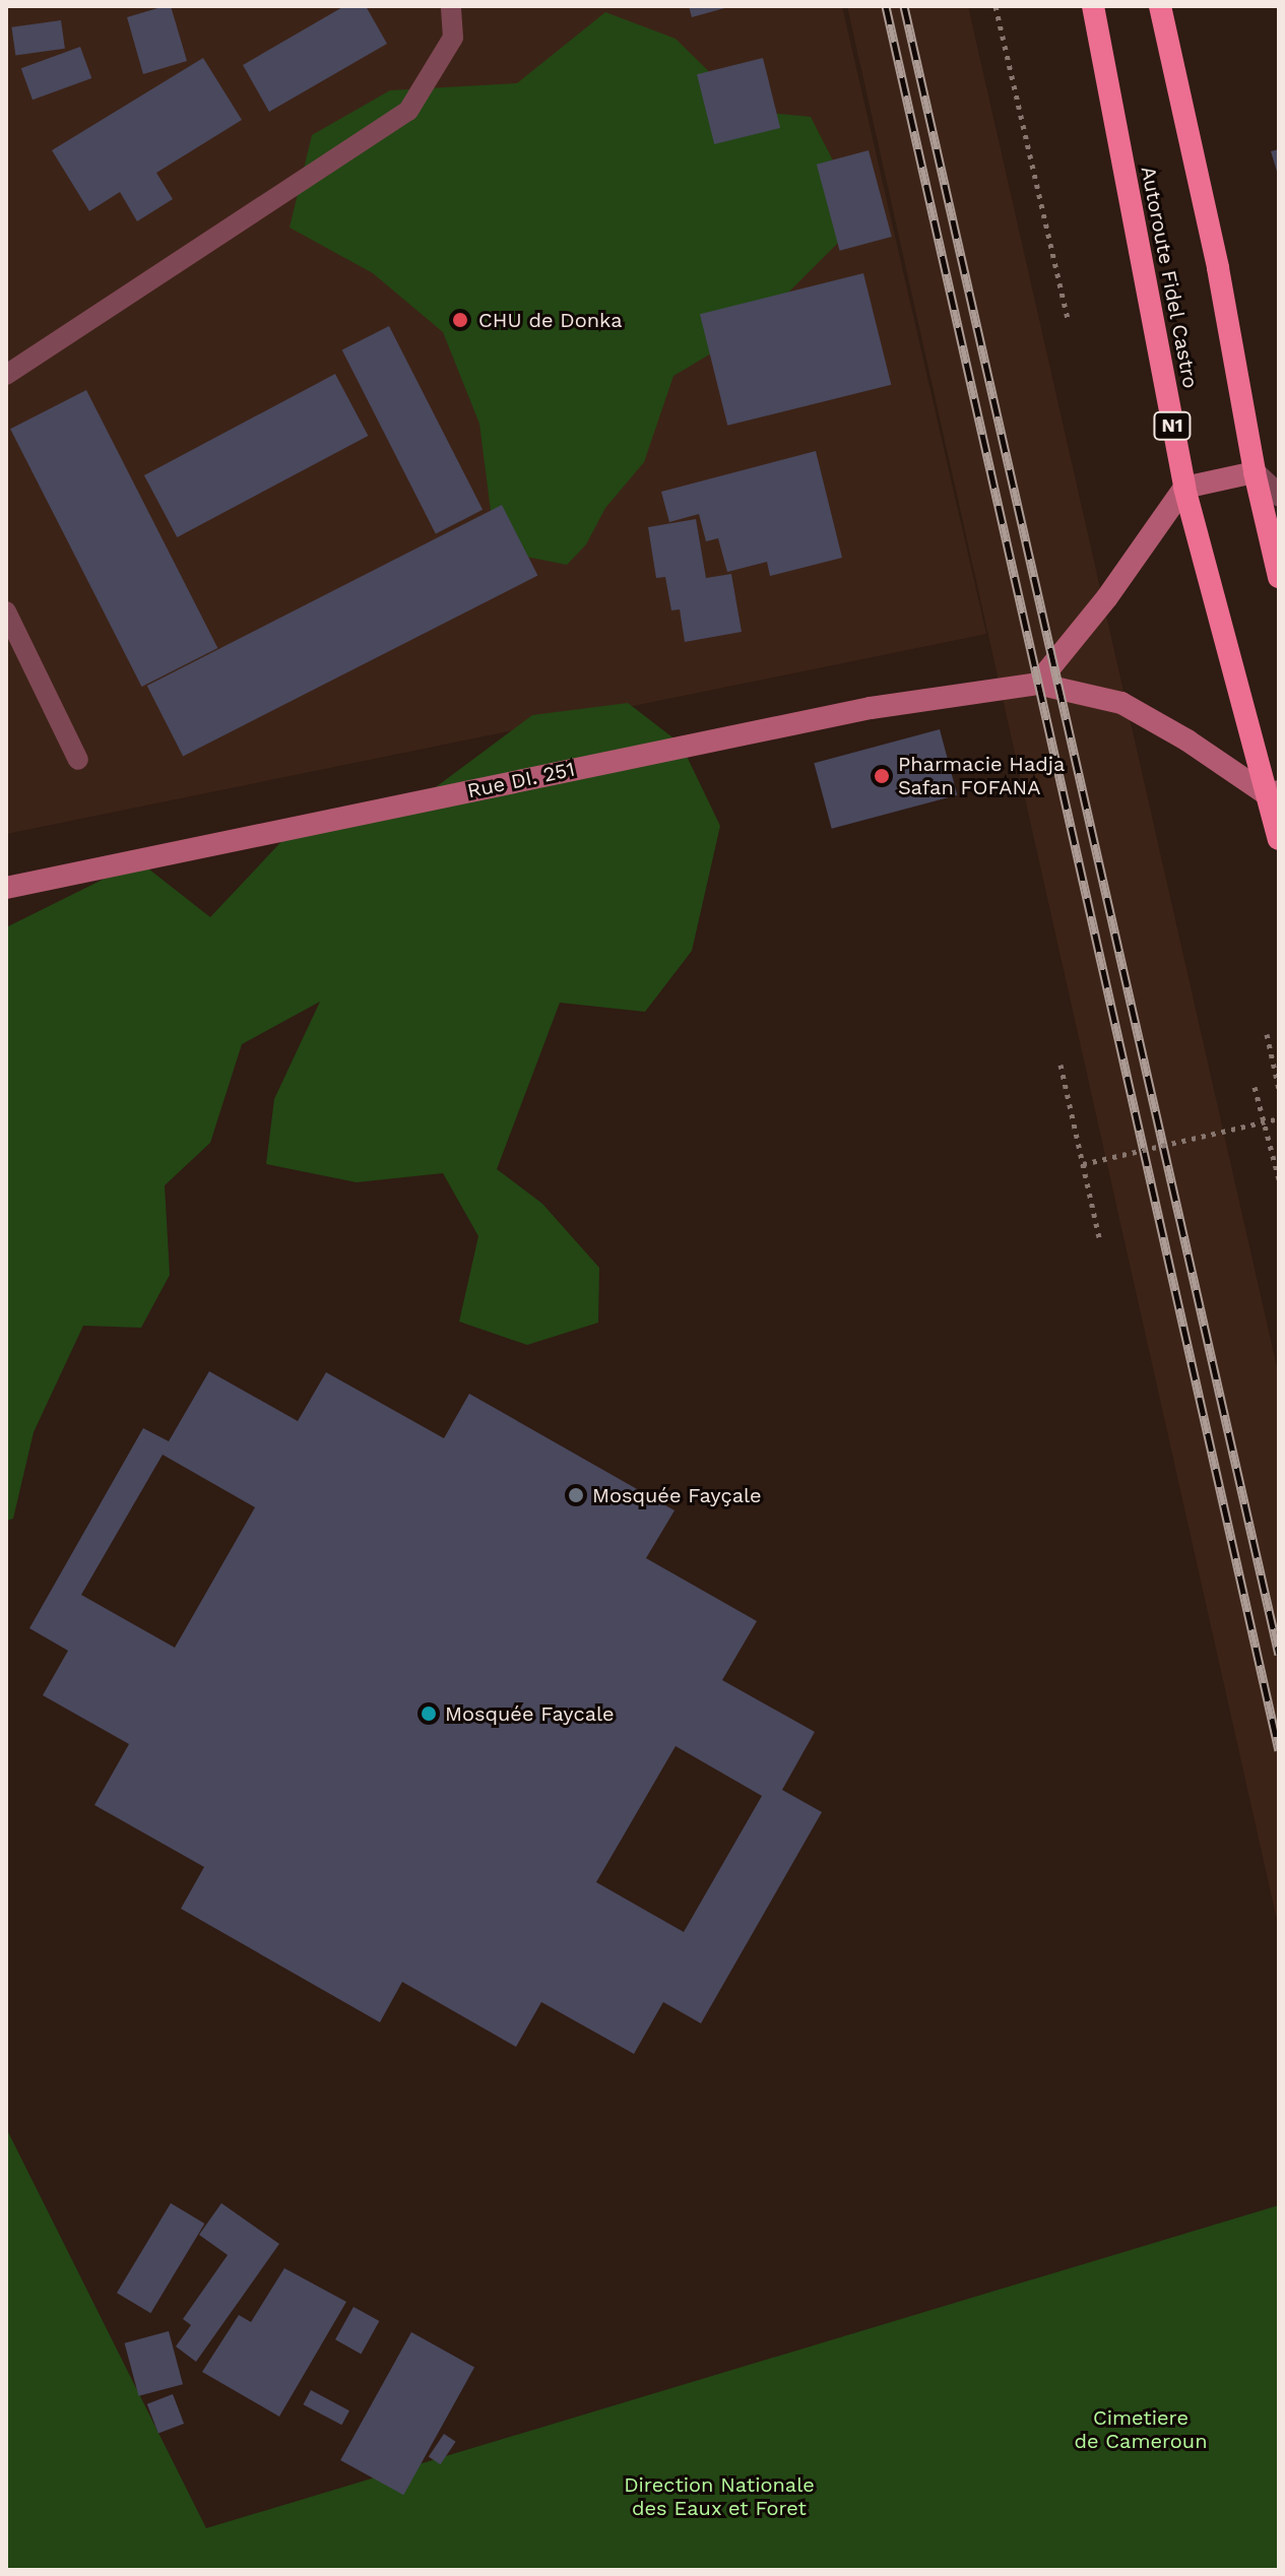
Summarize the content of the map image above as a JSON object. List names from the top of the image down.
{
  "streets": {
    "highway": ["Autoroute Fidel Castro", "N1"],
    "main road": ["Rue DI. 251"]
  },
  "parks": ["Cimetiere de Cameroun", "Direction Nationale des Eaux et Foret"],
  "places": [
    "CHU de Donka",
    "Pharmacie Hadja Safan FOFANA",
    "Mosquée Fayçale",
    "Mosquée Faycale"
  ]
}
